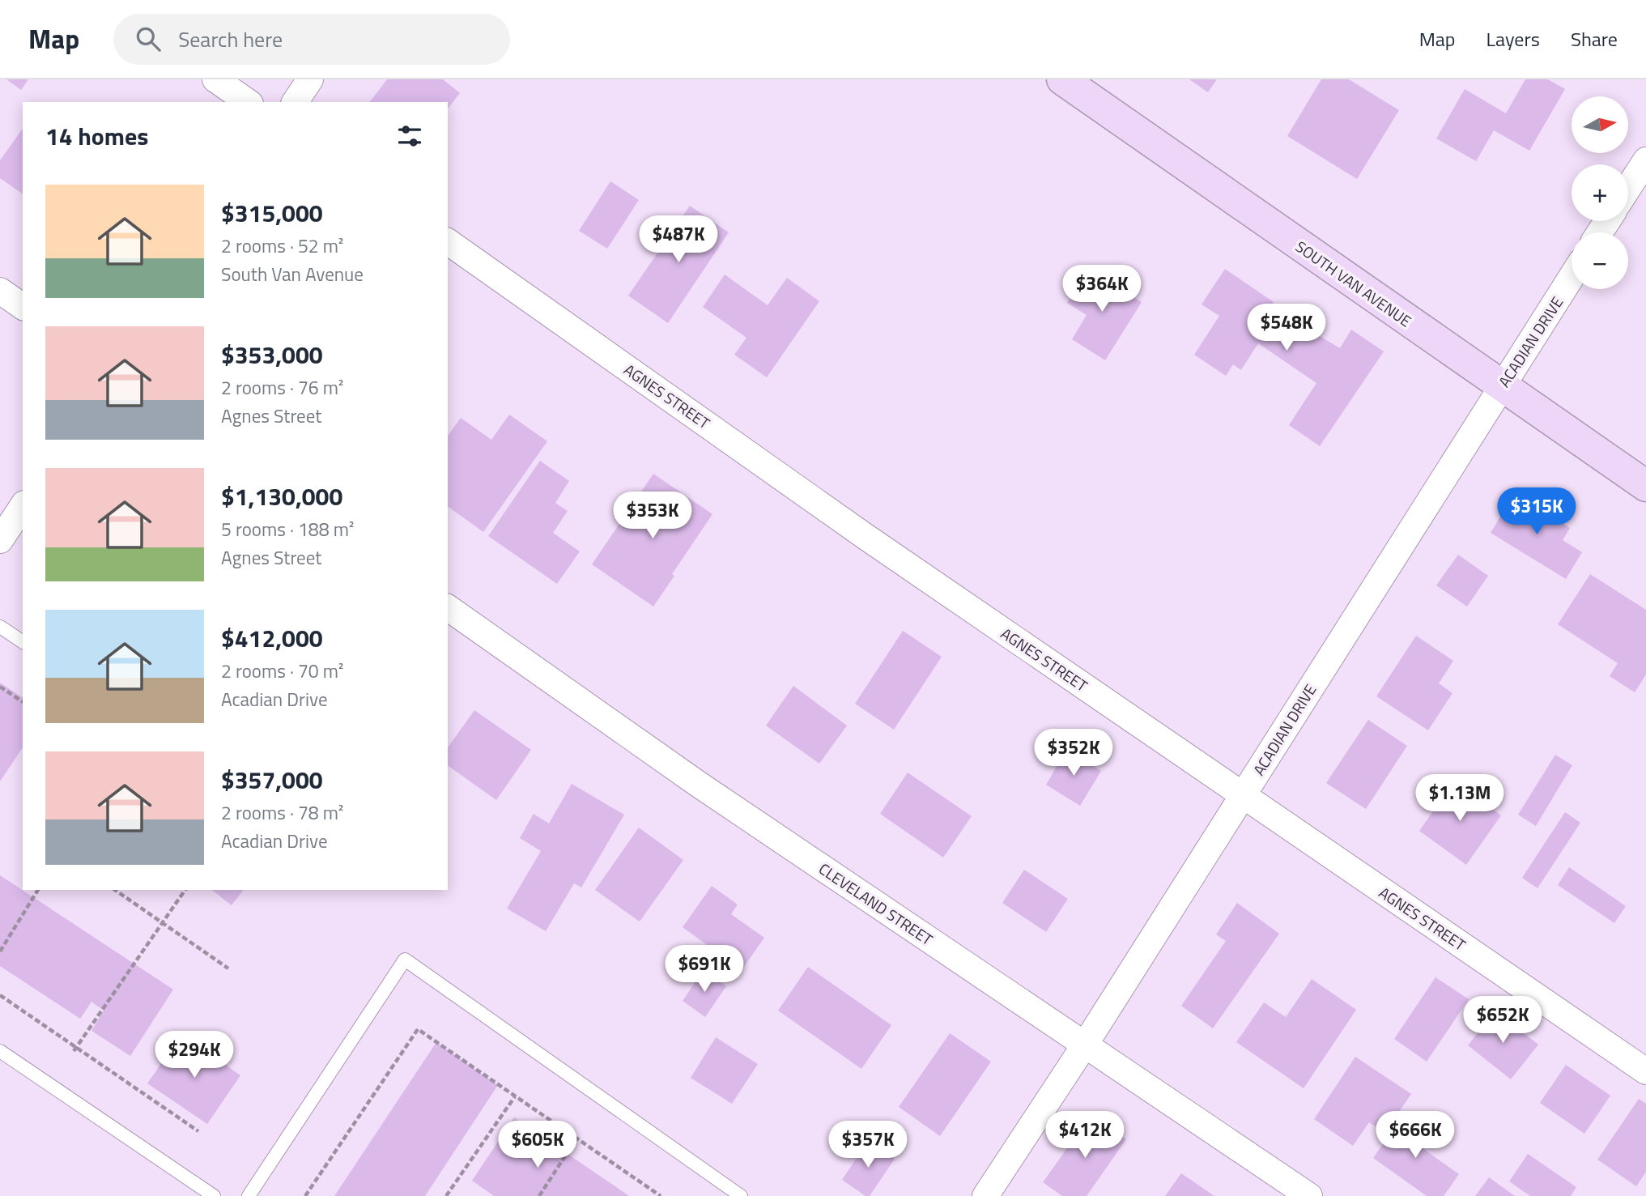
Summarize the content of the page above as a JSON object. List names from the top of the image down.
{
  "streets": {
    "main road": ["SOUTH VAN AVENUE"],
    "street": ["ACADIAN DRIVE", "AGNES STREET", "CLEVELAND STREET"]
  },
  "crossings": [
    ["SOUTH VAN AVENUE", "ACADIAN DRIVE"],
    ["ACADIAN DRIVE", "AGNES STREET"],
    ["ACADIAN DRIVE", "CLEVELAND STREET"]
  ],
  "north": "right",
  "page": {
    "header": "Map",
    "search": "Search here",
    "nav": ["Map", "Layers", "Share"],
    "map_buttons": ["+", "−"],
    "heading": "14 homes",
    "list": [
      {
        "name": "$315,000",
        "note": "2 rooms · 52 m² · South Van Avenue"
      },
      {
        "name": "$353,000",
        "note": "2 rooms · 76 m² · Agnes Street"
      },
      {
        "name": "$1,130,000",
        "note": "5 rooms · 188 m² · Agnes Street"
      },
      {
        "name": "$412,000",
        "note": "2 rooms · 70 m² · Acadian Drive"
      },
      {
        "name": "$357,000",
        "note": "2 rooms · 78 m² · Acadian Drive"
      }
    ],
    "price": [
      "$487K",
      "$364K",
      "$548K",
      "$315K",
      "$353K",
      "$352K",
      "$1.13M",
      "$691K",
      "$652K",
      "$294K",
      "$412K",
      "$666K",
      "$605K",
      "$357K"
    ]
  }
}
